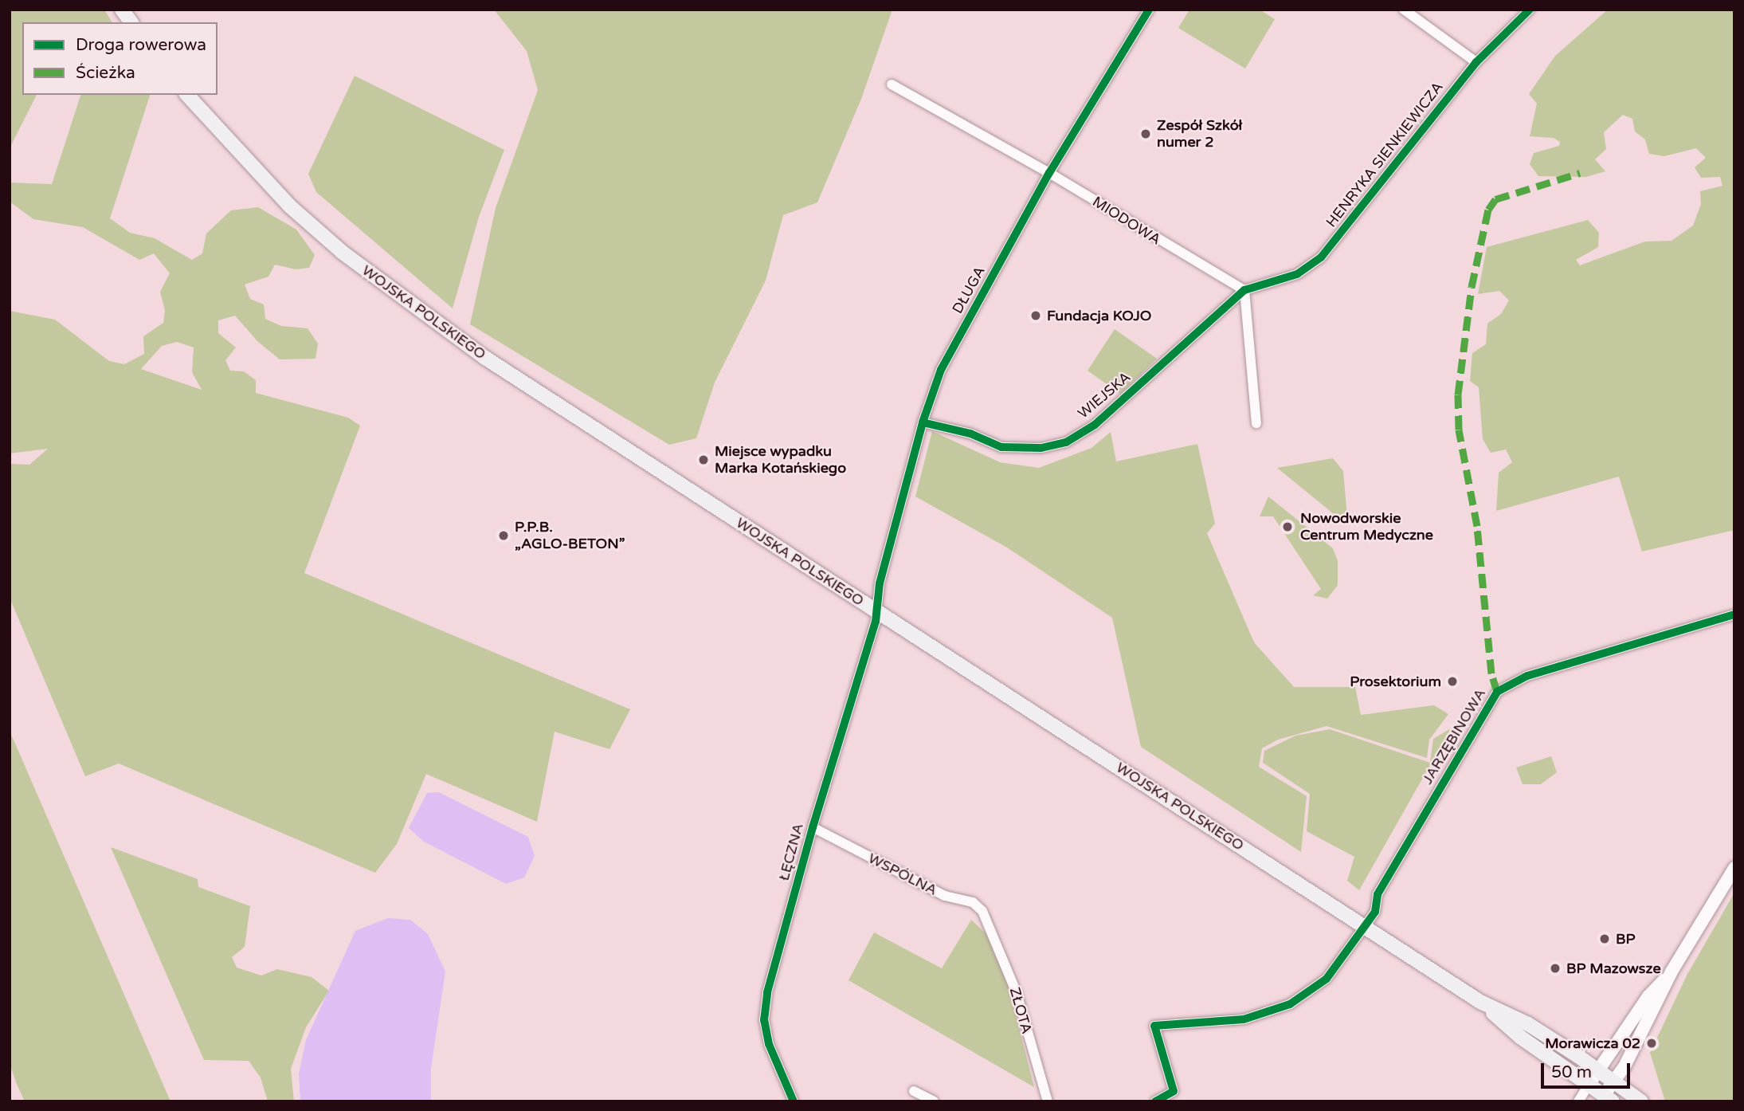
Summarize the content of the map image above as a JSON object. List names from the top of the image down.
{
  "streets": {
    "main road": ["WOJSKA POLSKIEGO"],
    "street": [
      "HENRYKA SIENKIEWICZA",
      "MIODOWA",
      "DŁUGA",
      "WIEJSKA",
      "JARZĘBINOWA",
      "ŁĘCZNA",
      "WSPÓLNA",
      "ZŁOTA"
    ]
  },
  "crossings": [
    ["HENRYKA SIENKIEWICZA", "MIODOWA"],
    ["HENRYKA SIENKIEWICZA", "WIEJSKA"],
    ["MIODOWA", "DŁUGA"],
    ["MIODOWA", "WIEJSKA"],
    ["DŁUGA", "WOJSKA POLSKIEGO"],
    ["DŁUGA", "WIEJSKA"],
    ["DŁUGA", "ŁĘCZNA"],
    ["WOJSKA POLSKIEGO", "JARZĘBINOWA"],
    ["WOJSKA POLSKIEGO", "ŁĘCZNA"],
    ["ŁĘCZNA", "WSPÓLNA"],
    ["WSPÓLNA", "ZŁOTA"]
  ],
  "places": [
    "Zespół Szkół numer 2",
    "Fundacja KOJO",
    "Miejsce wypadku Marka Kotańskiego",
    "Nowodworskie Centrum Medyczne",
    "P.P.B. „AGLO-BETON”",
    "Prosektorium",
    "BP",
    "BP Mazowsze",
    "Morawicza 02"
  ],
  "legend": ["Droga rowerowa", "Ścieżka"],
  "scale_bar": "50 m"
}
